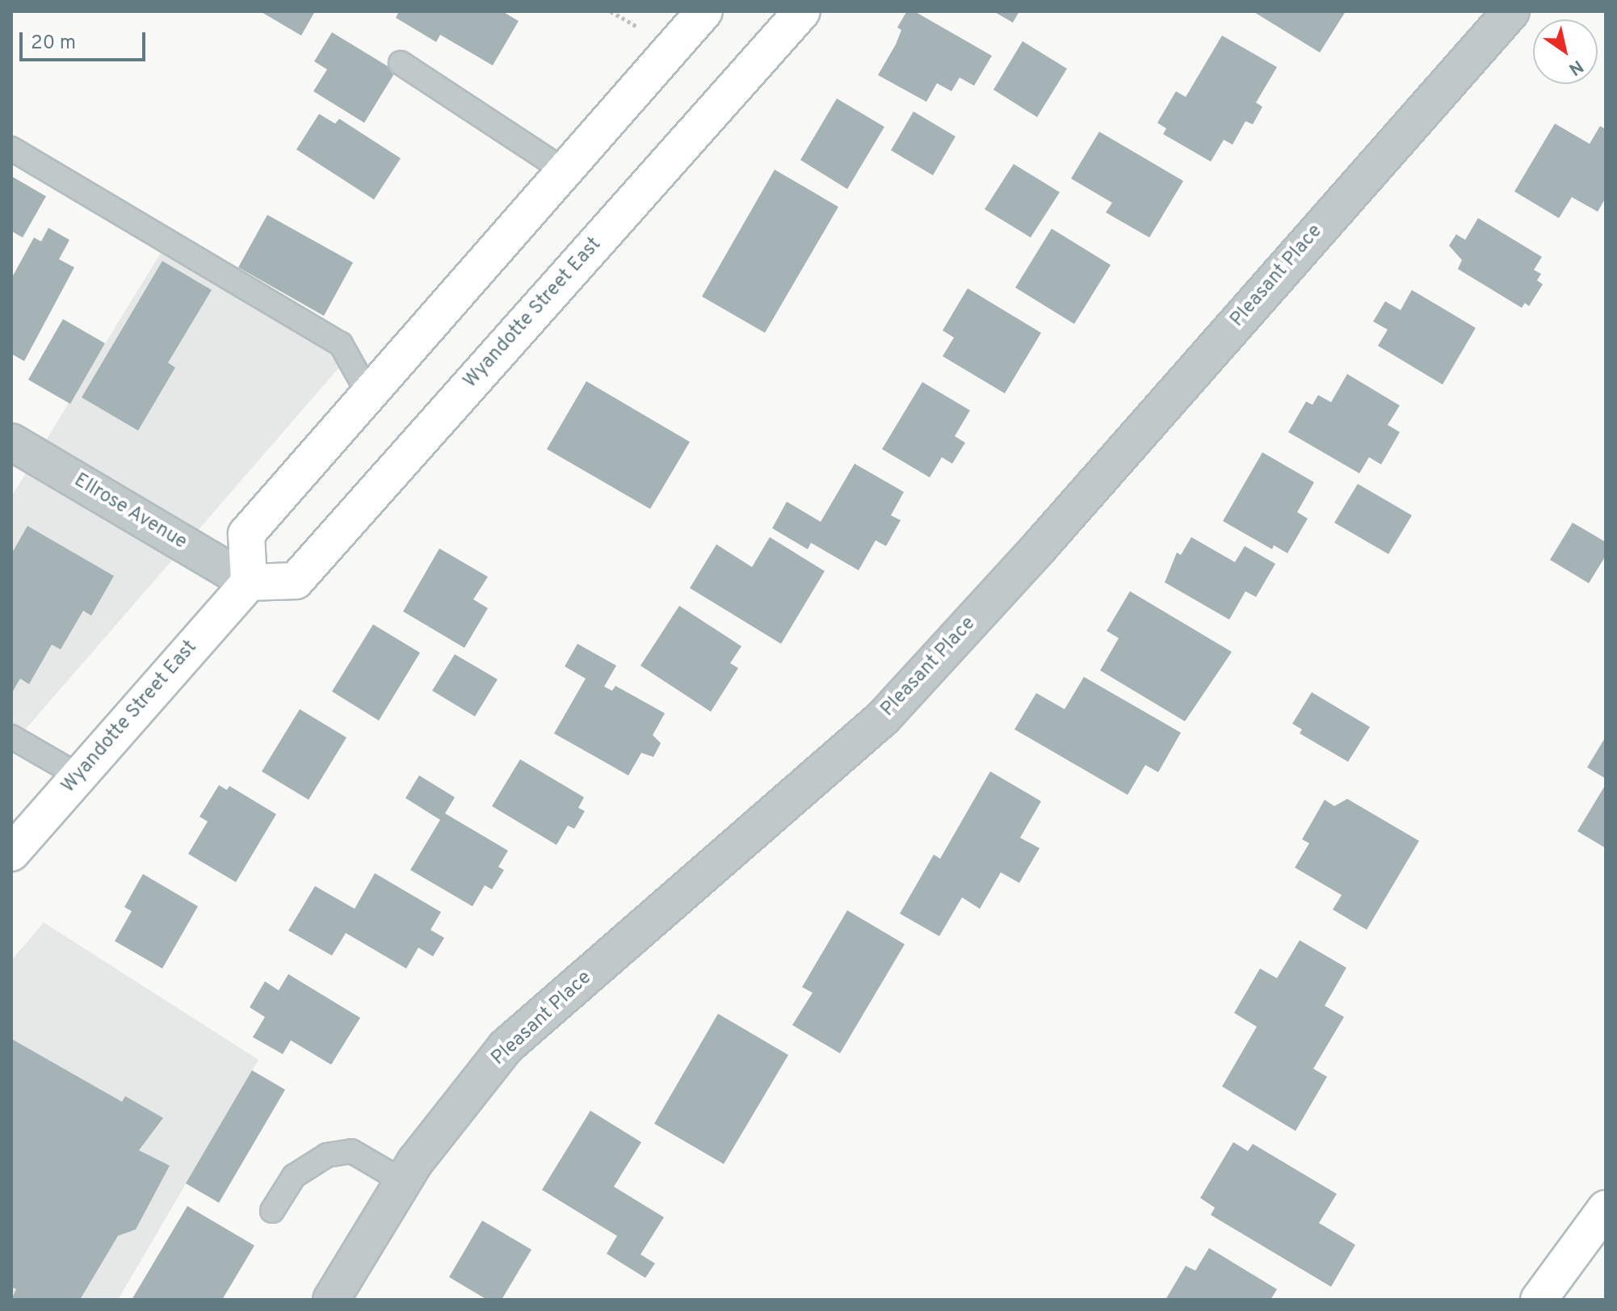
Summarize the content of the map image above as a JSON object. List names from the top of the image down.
{
  "streets": {
    "main road": ["Wyandotte Street East"],
    "street": ["Pleasant Place", "Ellrose Avenue"]
  },
  "crossings": [
    ["Wyandotte Street East", "Ellrose Avenue"]
  ],
  "scale_bar": "20 m",
  "north": "bottom right"
}
